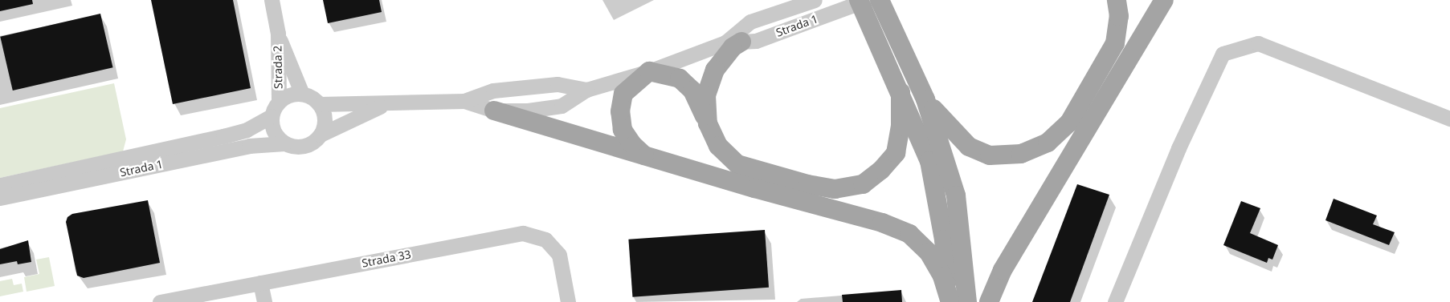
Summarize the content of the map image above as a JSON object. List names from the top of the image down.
{
  "streets": {
    "street": ["Strada 1", "Strada 2", "Strada 33"]
  },
  "crossings": [
    ["Strada 1", "Strada 2"]
  ]
}
